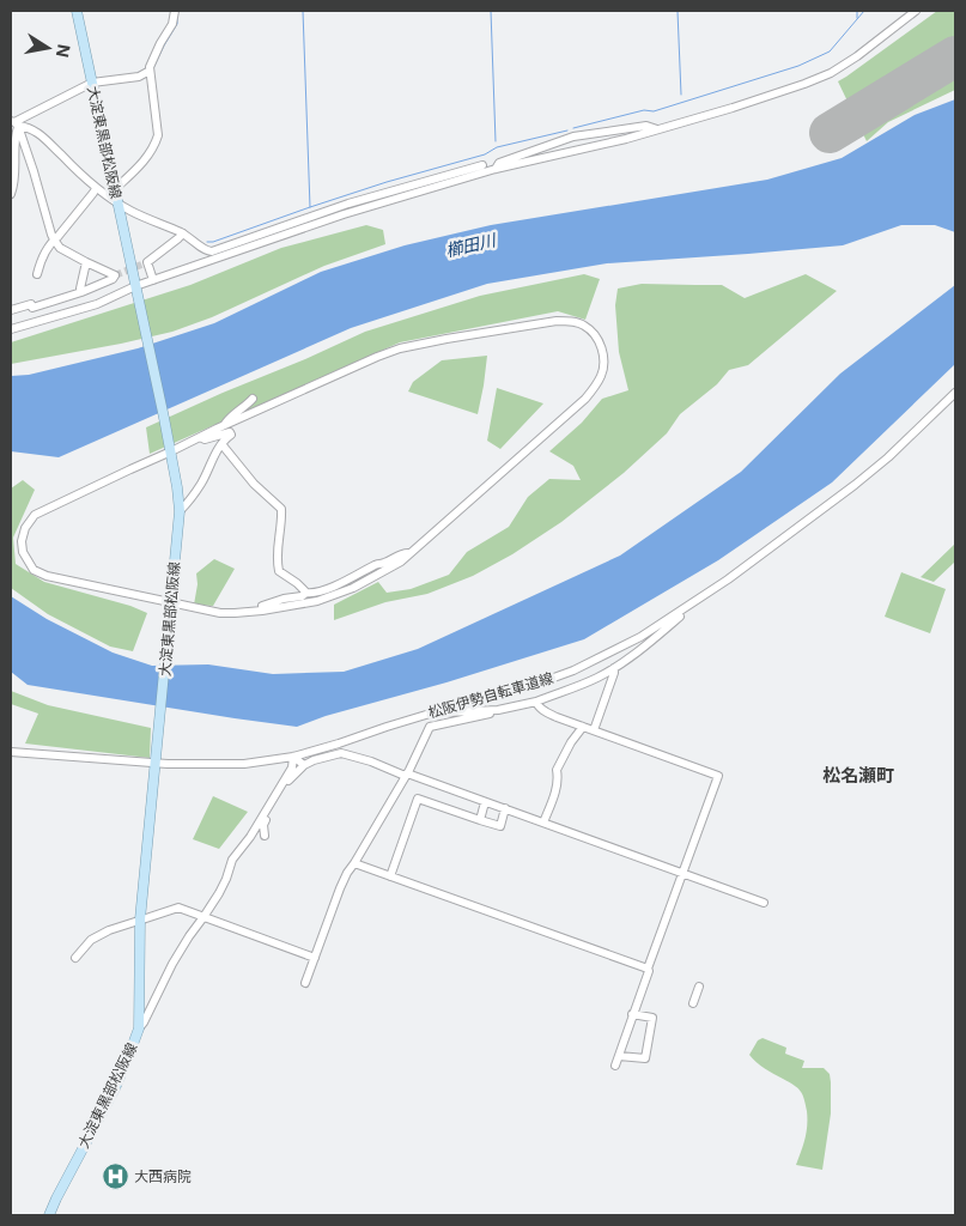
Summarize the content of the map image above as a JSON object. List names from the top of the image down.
{
  "streets": {
    "main road": ["大淀東黒部松阪線"],
    "street": ["松阪伊勢自転車道線"]
  },
  "crossings": [
    ["大淀東黒部松阪線", "松阪伊勢自転車道線"]
  ],
  "districts": ["松名瀬町"],
  "water": ["櫛田川"],
  "places": {
    "hospital": ["大西病院"]
  },
  "north": "right"
}
